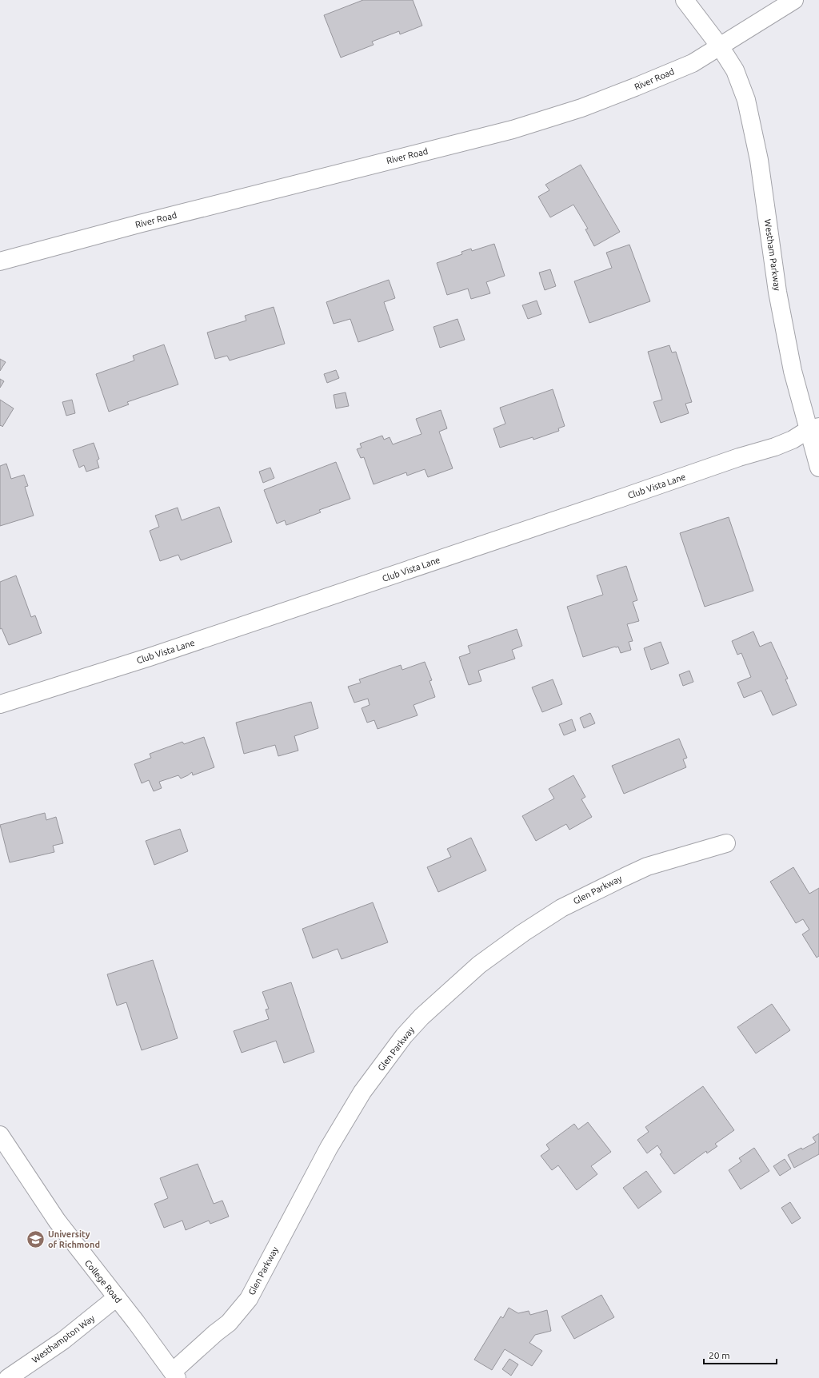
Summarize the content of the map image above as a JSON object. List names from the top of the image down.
{
  "streets": {
    "street": [
      "River Road",
      "Westham Parkway",
      "Club Vista Lane",
      "Glen Parkway",
      "College Road",
      "Westhampton Way"
    ]
  },
  "crossings": [
    ["River Road", "Westham Parkway"],
    ["Westham Parkway", "Club Vista Lane"],
    ["Glen Parkway", "College Road"],
    ["College Road", "Westhampton Way"]
  ],
  "places": {
    "school or university": ["University of Richmond"]
  },
  "scale_bar": "20 m"
}
